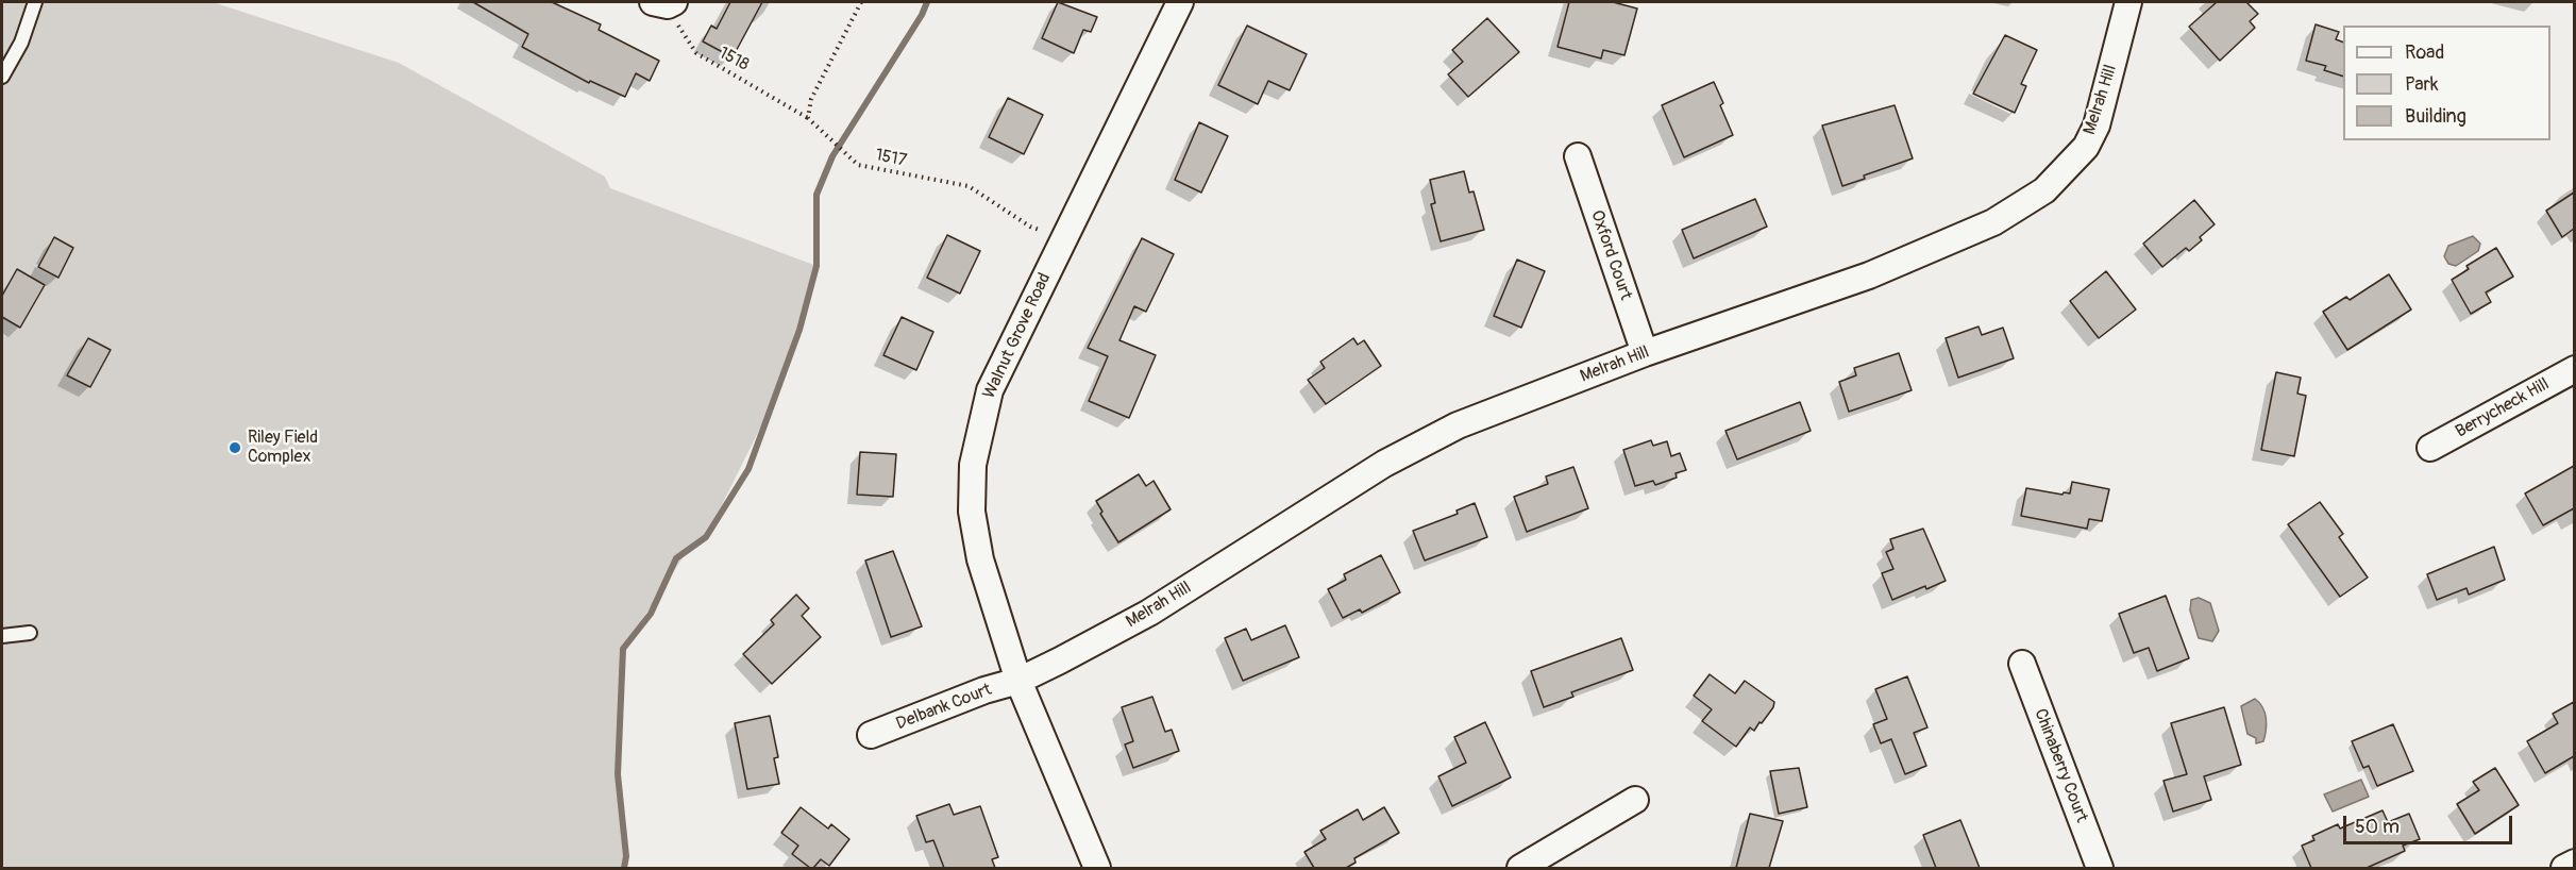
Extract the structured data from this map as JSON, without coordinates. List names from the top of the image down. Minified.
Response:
{"streets":{"street":["Melrah Hill","Oxford Court","Walnut Grove Road","Berrycheck Hill","Delbank Court","Chinaberry Court"],"path":["1518","1517"]},"crossings":[["1518","1517"],["Melrah Hill","Oxford Court"],["Melrah Hill","Walnut Grove Road"],["Melrah Hill","Delbank Court"],["1517","Walnut Grove Road"],["Walnut Grove Road","Delbank Court"]],"places":["Riley Field Complex"],"legend":["Road","Park","Building"],"scale_bar":"50 m"}
